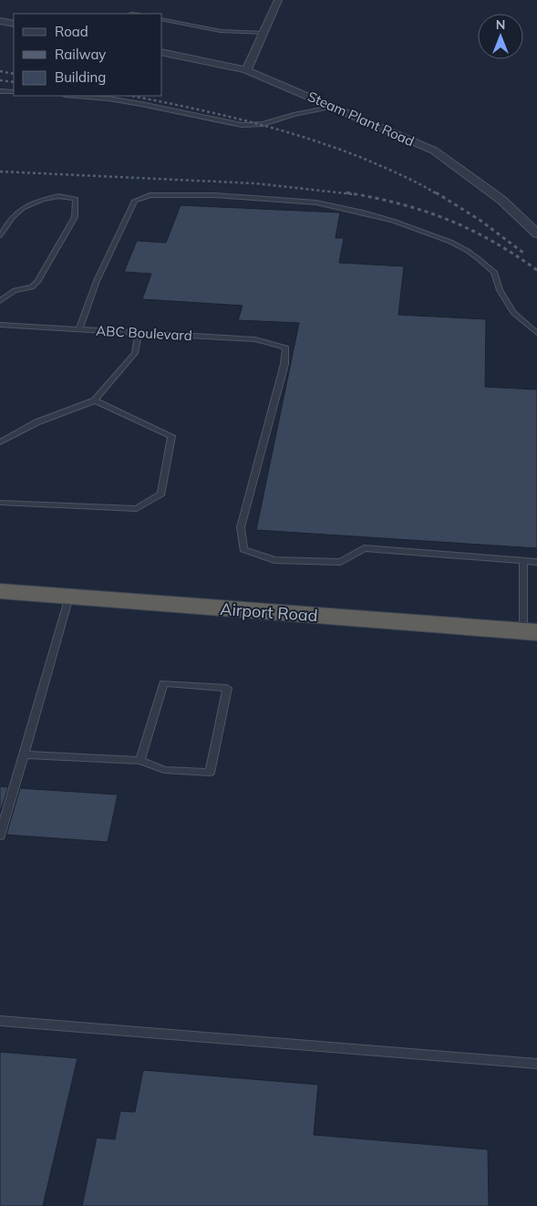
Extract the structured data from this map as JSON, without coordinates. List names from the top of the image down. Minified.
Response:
{"streets":{"highway":["Airport Road"],"street":["Steam Plant Road"],"lane":["ABC Boulevard"]},"legend":["Road","Railway","Building"],"north":"top"}
